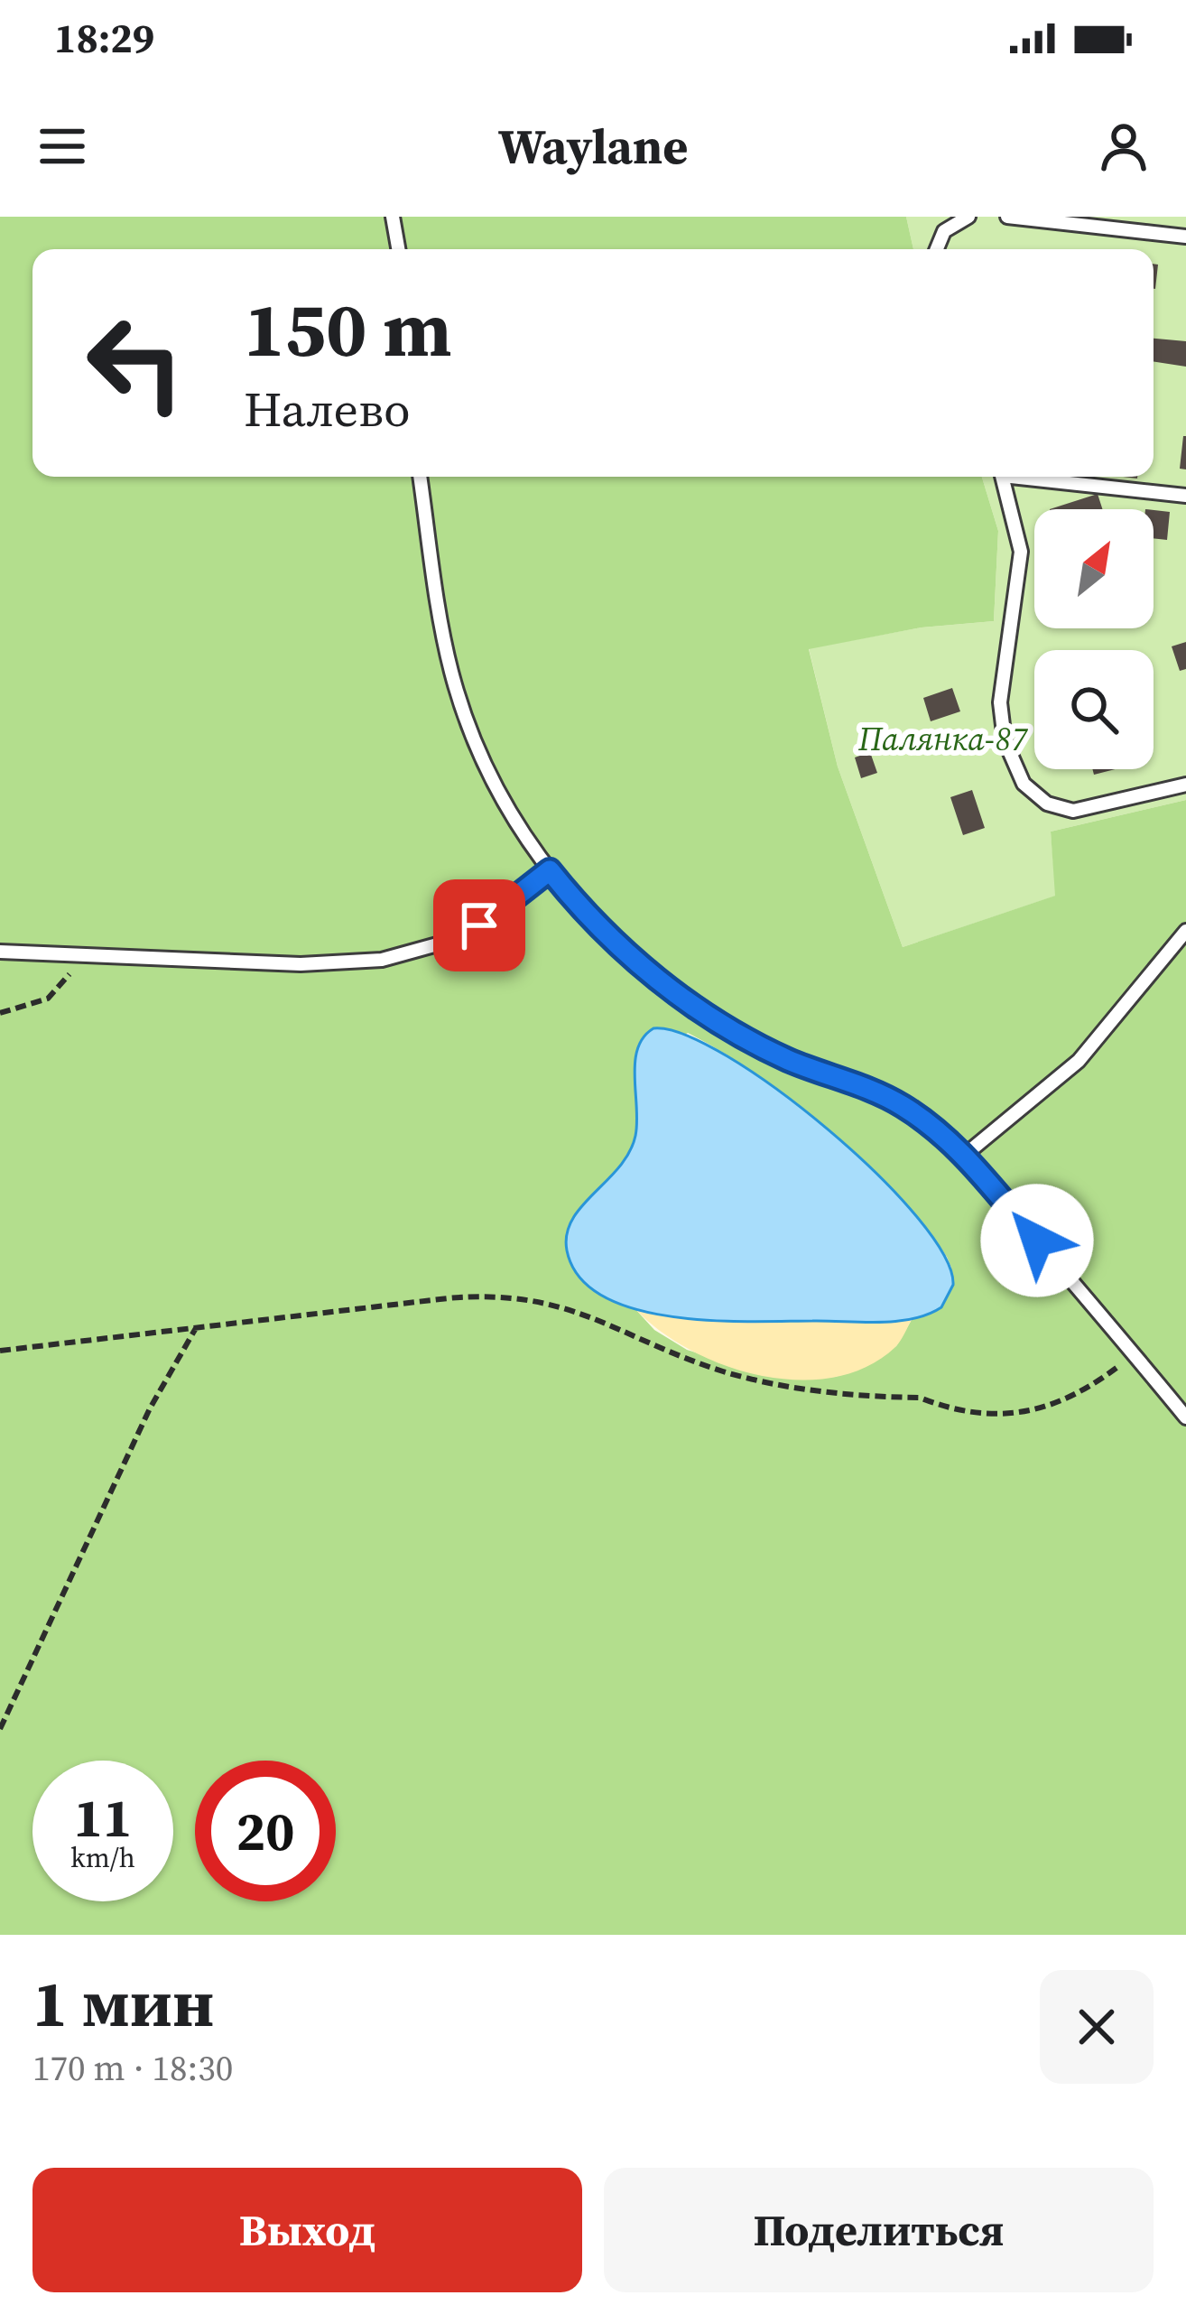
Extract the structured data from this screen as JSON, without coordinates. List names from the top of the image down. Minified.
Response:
{"parks":["Палянка-87"],"north":"top right","page":{"status":"18:29","header":"Waylane","turn":["150 m","Налево"],"speed":"11 km/h","limit":"20","heading":["1 мин","170 m · 18:30"],"buttons":["Выход","Поделиться"]}}
